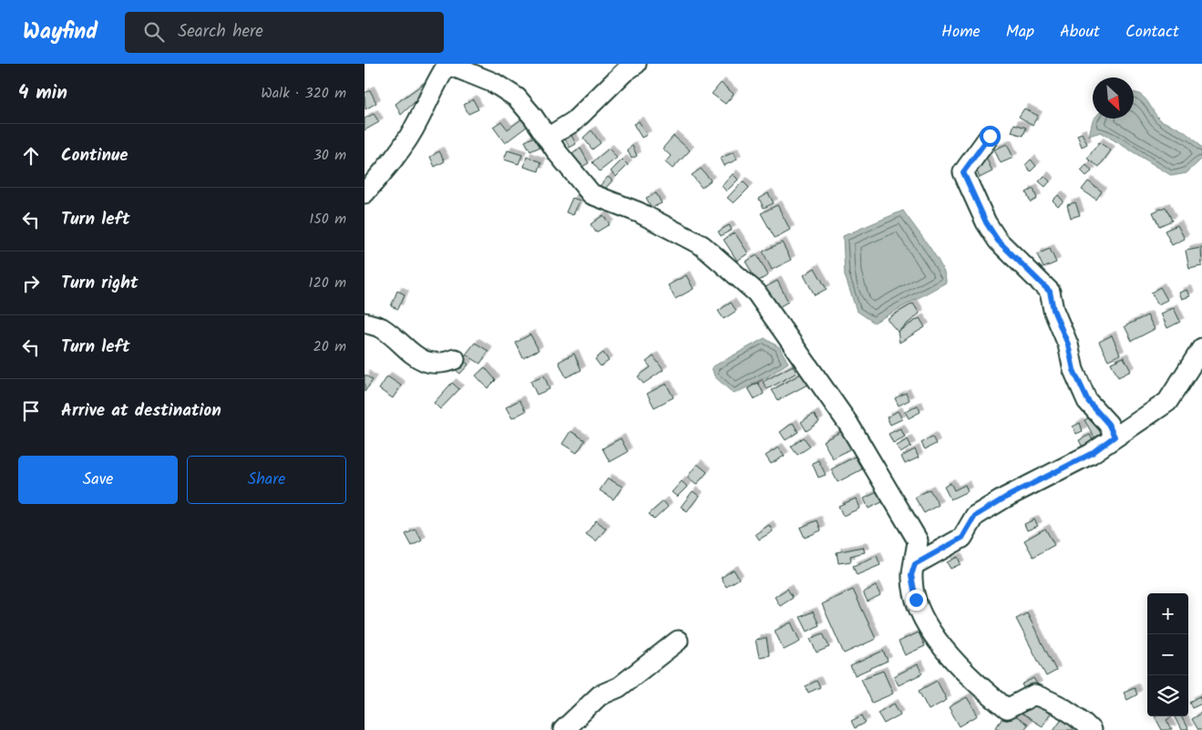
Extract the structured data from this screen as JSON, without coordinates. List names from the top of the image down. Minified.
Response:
{"north":"bottom right","page":{"header":"Wayfind","search":"Search here","nav":["Home","Map","About","Contact"],"heading":["4 min","Walk · 320 m"],"list":[["Continue","30 m"],["Turn left","150 m"],["Turn right","120 m"],["Turn left","20 m"],"Arrive at destination"],"buttons":["Save","Share"],"map_buttons":["+","−"]}}
